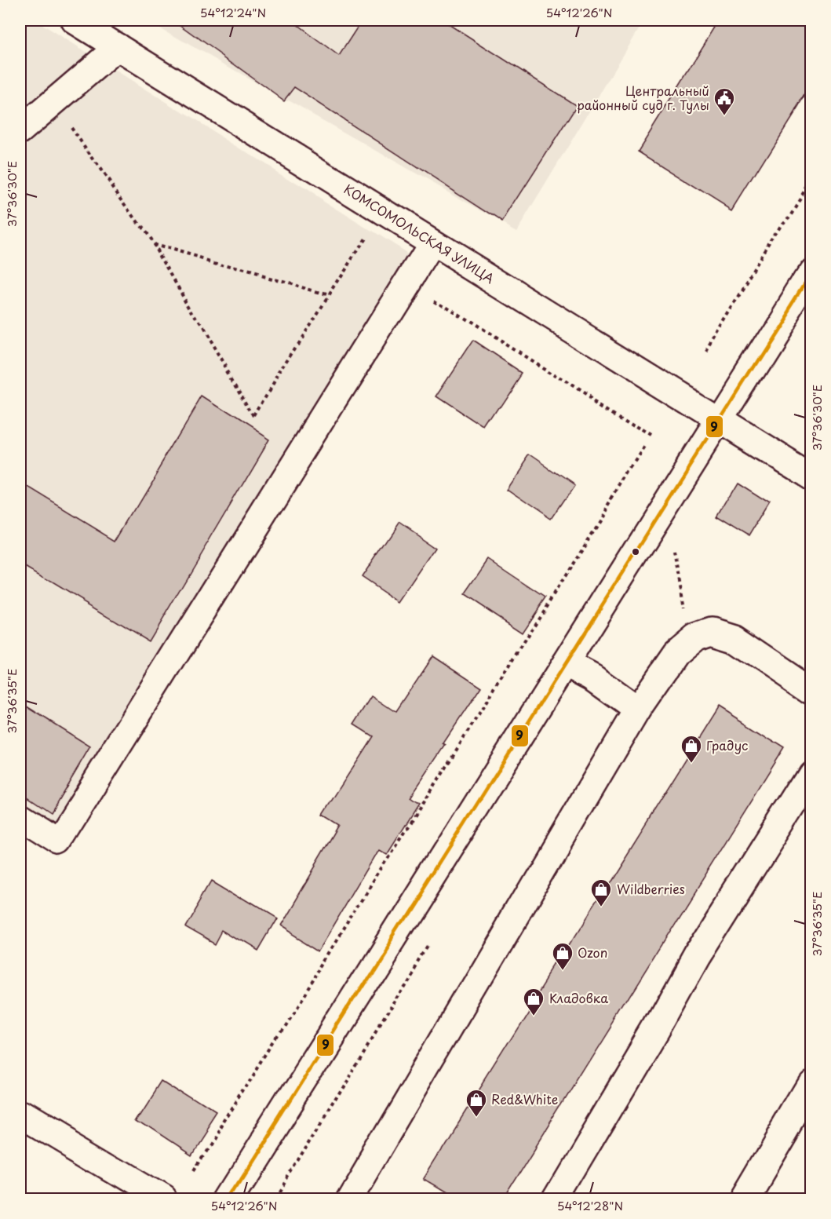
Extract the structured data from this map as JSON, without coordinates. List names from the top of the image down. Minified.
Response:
{"streets":{"main road":["КОМСОМОЛЬСКАЯ УЛИЦА"]},"places":{"public building":["Центральный районный суд г. Тулы"],"shop":["Градус","Wildberries","Ozon","Кладовка","Red&White"]},"lines":["transit line 9"],"coordinates":["54°12'24\"N","54°12'26\"N","37°36'30\"E","37°36'35\"E","54°12'28\"N"]}
